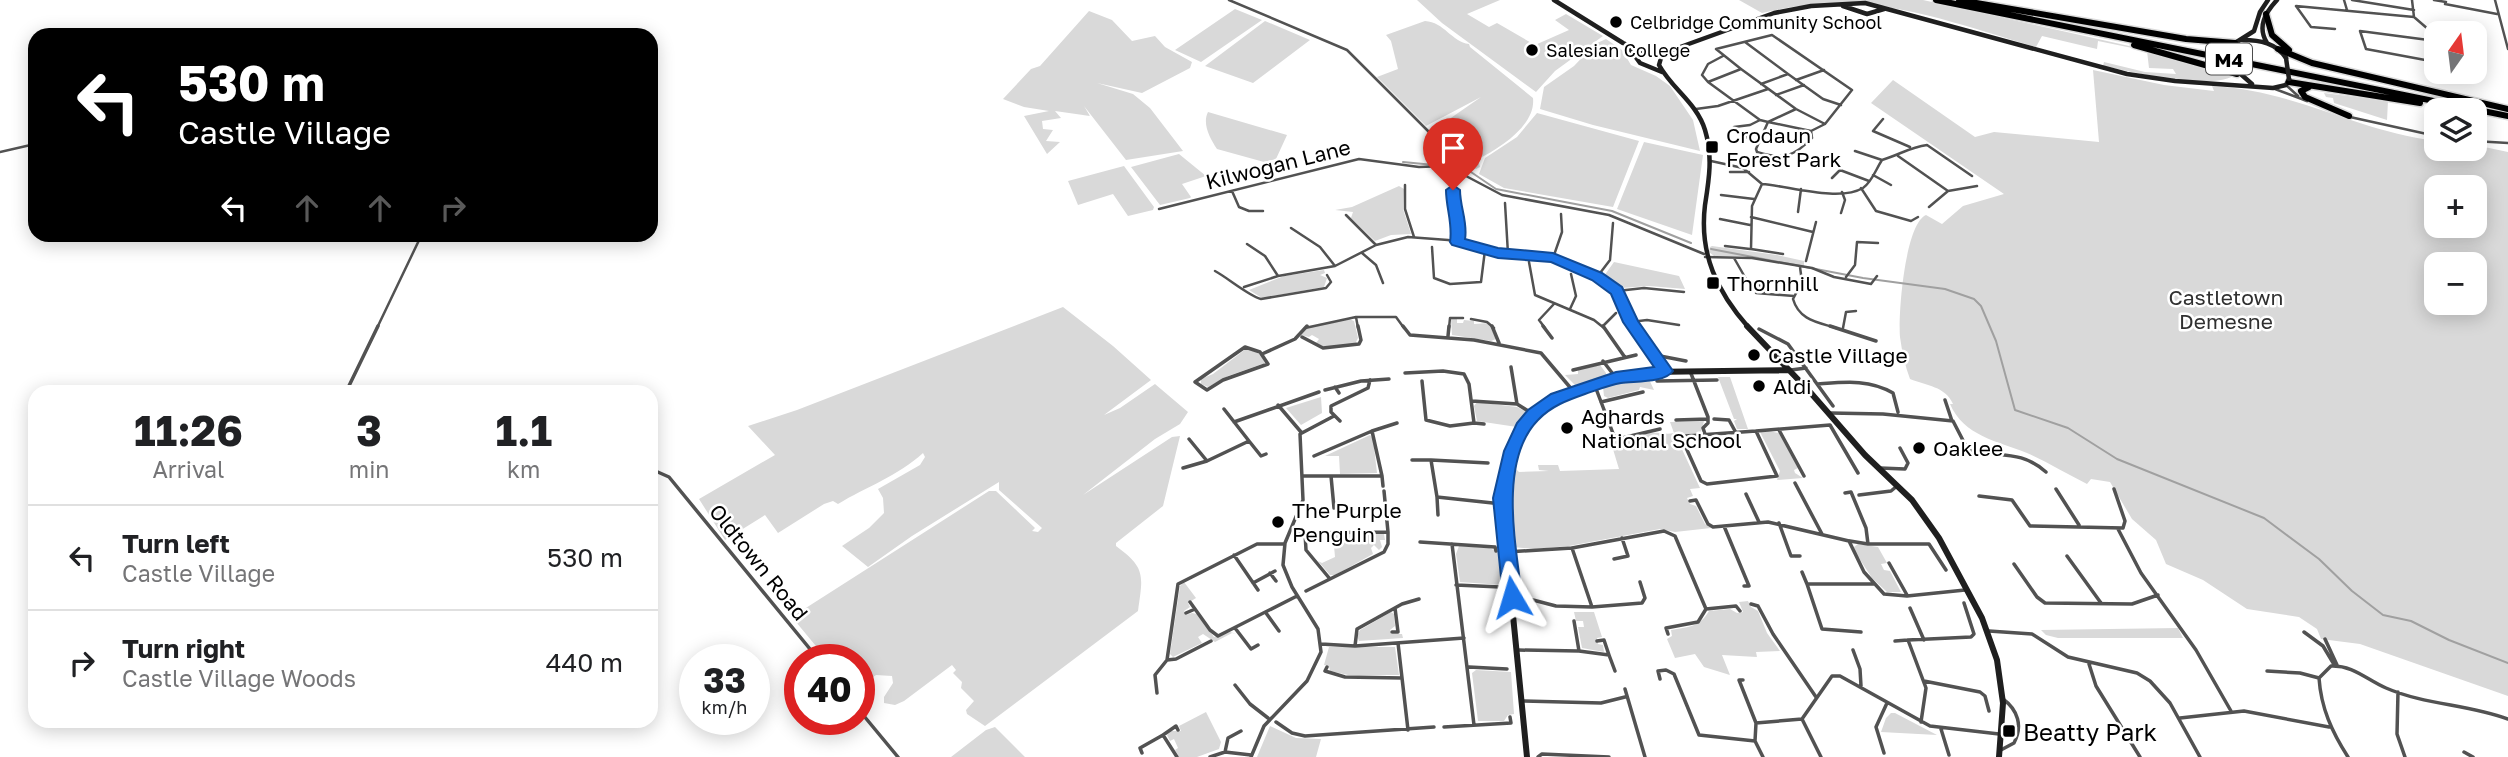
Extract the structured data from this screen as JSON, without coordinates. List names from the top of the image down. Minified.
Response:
{"streets":{"highway":["M4"],"street":["Kilwogan Lane","Oldtown Road"]},"parks":["Castletown Demesne"],"places":{"other":["Celbridge Community School","Salesian College","Castle Village","Aldi","Aghards National School","Oaklee","The Purple Penguin"],"transit":["Crodaun Forest Park","Thornhill","Beatty Park"]},"north":"top","page":{"map_buttons":["+","−"],"turn":["530 m","Castle Village"],"eta":["11:26","Arrival","3","min","1.1","km"],"list":[{"name":"Turn left","note":"Castle Village","value":"530 m"},{"name":"Turn right","note":"Castle Village Woods","value":"440 m"}],"speed":"33 km/h","limit":"40"}}
